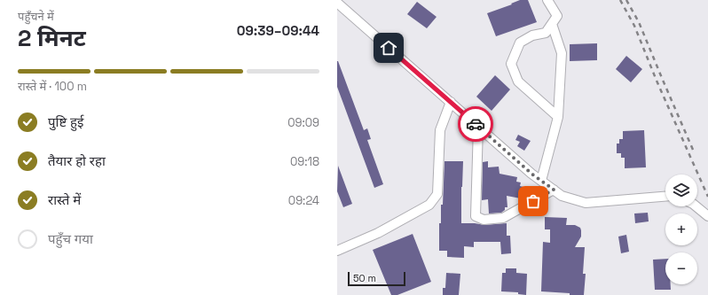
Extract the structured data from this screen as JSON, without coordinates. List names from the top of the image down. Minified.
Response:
{"scale_bar":"50 m","page":{"heading":["2 मिनट","पहुँचने में","09:39–09:44"],"bar":"रास्ते में · 100 m","list":[["पुष्टि हुई","09:09"],["तैयार हो रहा","09:18"],["रास्ते में","09:24"],"पहुँच गया"],"map_buttons":["+","−"],"scale":"50 m"}}
